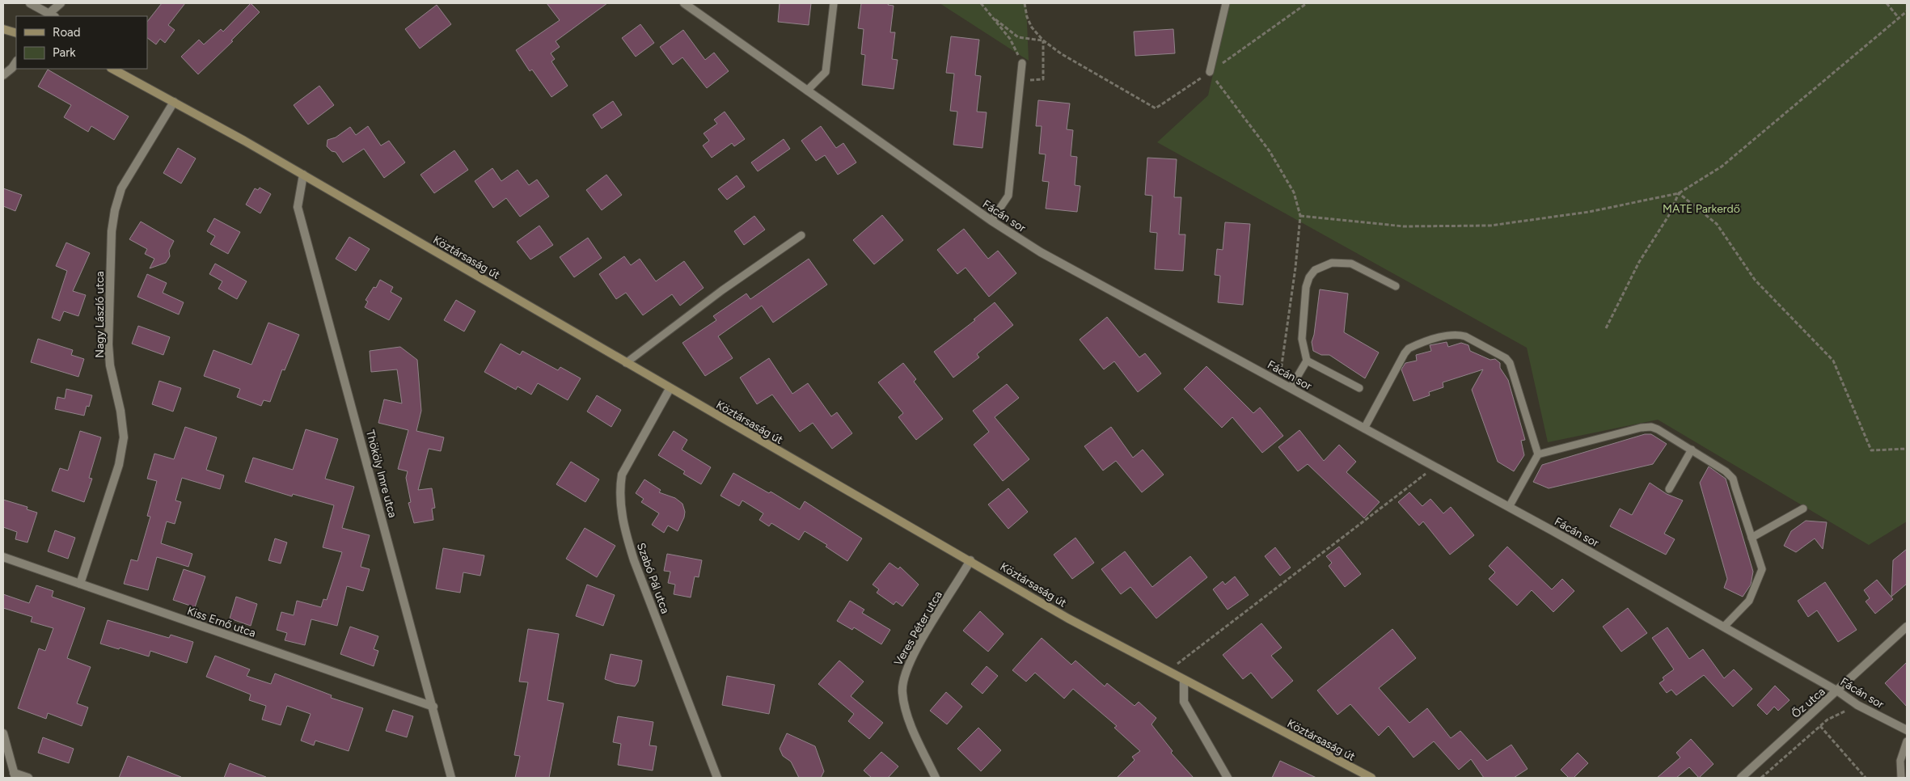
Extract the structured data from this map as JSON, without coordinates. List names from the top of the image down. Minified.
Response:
{"streets":{"main road":["Köztársaság út"],"street":["Fácán sor","Nagy László utca","Thököly Imre utca","Szabó Pál utca","Kiss Ernő utca","Veres Péter utca","Őz utca"]},"crossings":[["Fácán sor","Őz utca"],["Köztársaság út","Nagy László utca"],["Köztársaság út","Thököly Imre utca"],["Köztársaság út","Szabó Pál utca"],["Köztársaság út","Veres Péter utca"],["Nagy László utca","Kiss Ernő utca"],["Thököly Imre utca","Kiss Ernő utca"]],"parks":["MATE Parkerdő"],"legend":["Road","Park"]}
